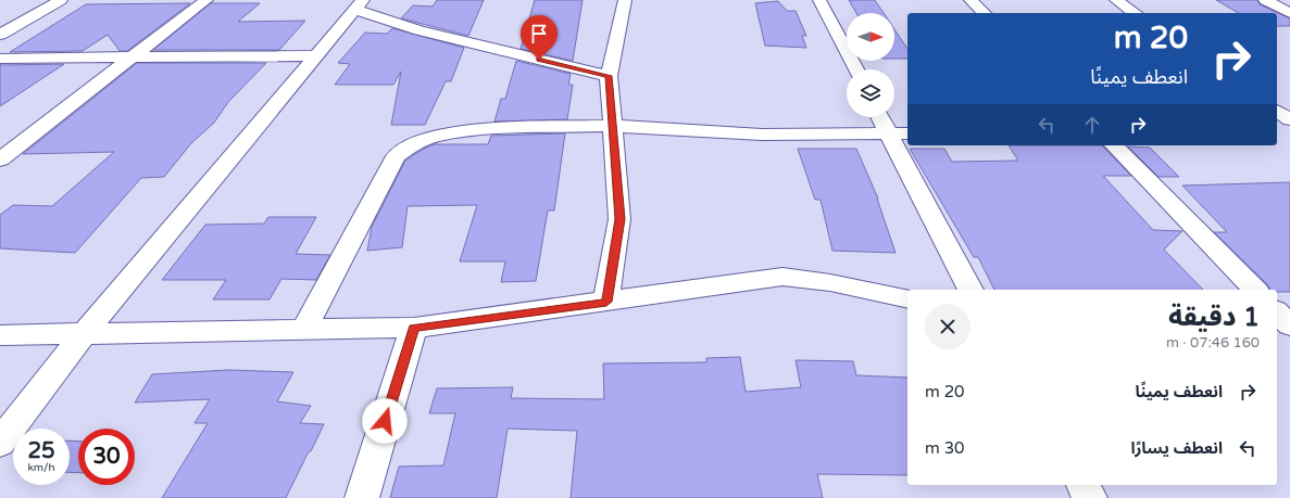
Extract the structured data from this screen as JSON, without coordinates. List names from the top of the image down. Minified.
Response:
{"north":"right","page":{"turn":["20 m","انعطف يمينًا"],"heading":["1 دقيقة","160 m · 07:46"],"list":[{"name":"انعطف يمينًا","value":"20 m"},{"name":"انعطف يسارًا","value":"30 m"}],"speed":"25 km/h","limit":"30"}}
